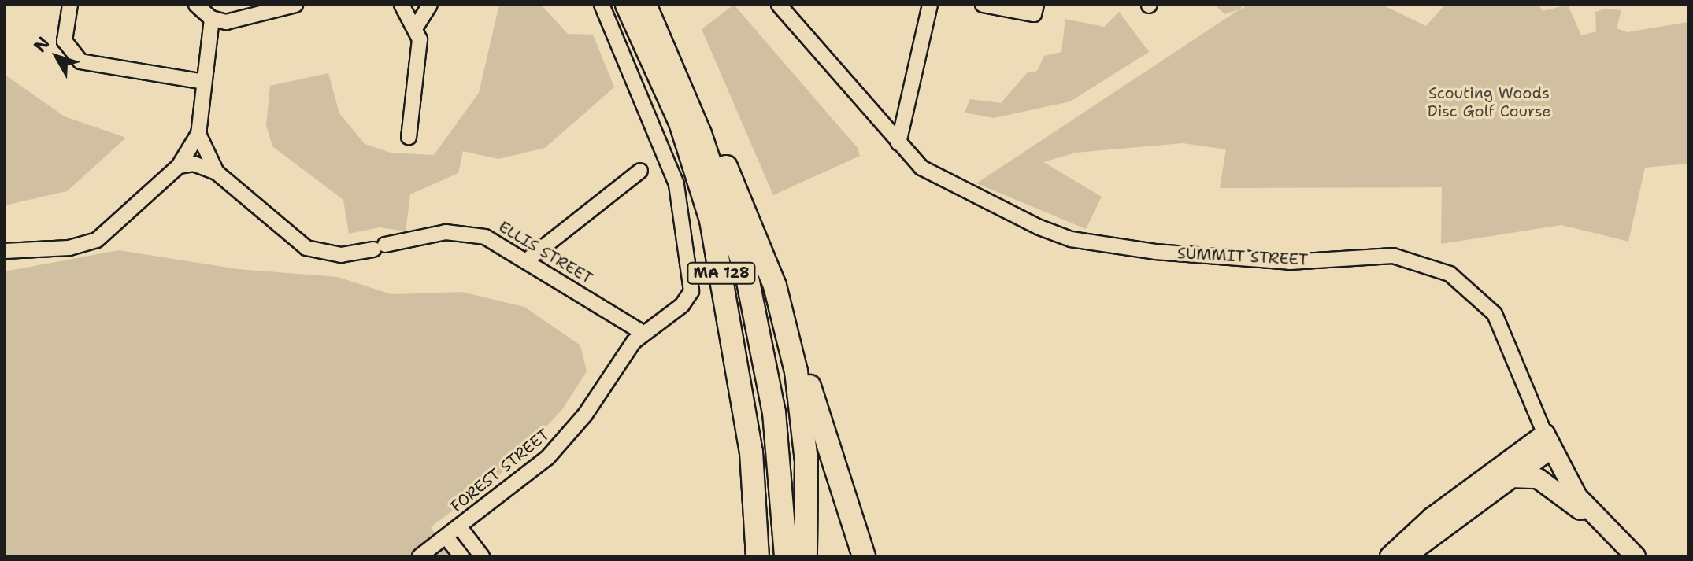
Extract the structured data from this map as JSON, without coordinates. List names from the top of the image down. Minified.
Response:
{"streets":{"highway":["MA 128"],"main road":["SUMMIT STREET"],"street":["ELLIS STREET","FOREST STREET"]},"crossings":[["ELLIS STREET","FOREST STREET"]],"parks":["Scouting Woods Disc Golf Course"],"north":"top left"}
